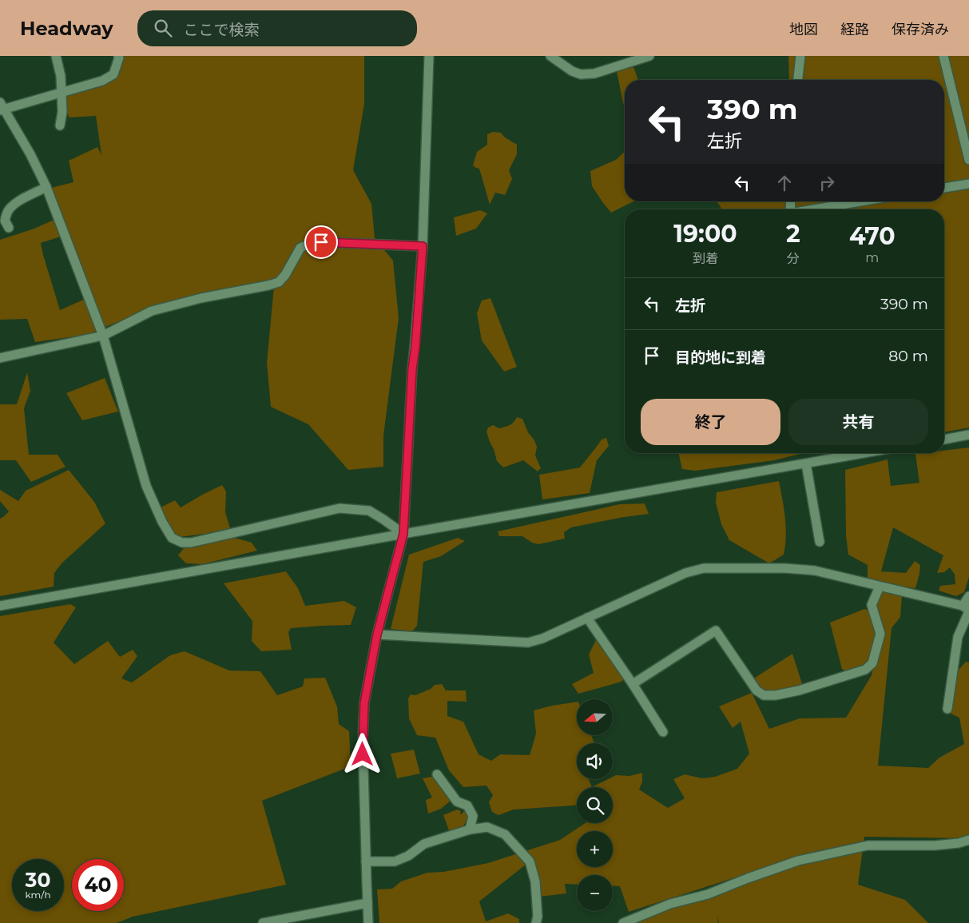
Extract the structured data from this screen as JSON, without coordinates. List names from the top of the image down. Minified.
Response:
{"north":"left","page":{"header":"Headway","search":"ここで検索","nav":["地図","経路","保存済み"],"turn":["390 m","左折"],"eta":["19:00","到着","2","分","470","m"],"list":[{"name":"左折","value":"390 m"},{"name":"目的地に到着","value":"80 m"}],"buttons":["終了","共有"],"map_buttons":["+","−"],"speed":"30 km/h","limit":"40"}}
